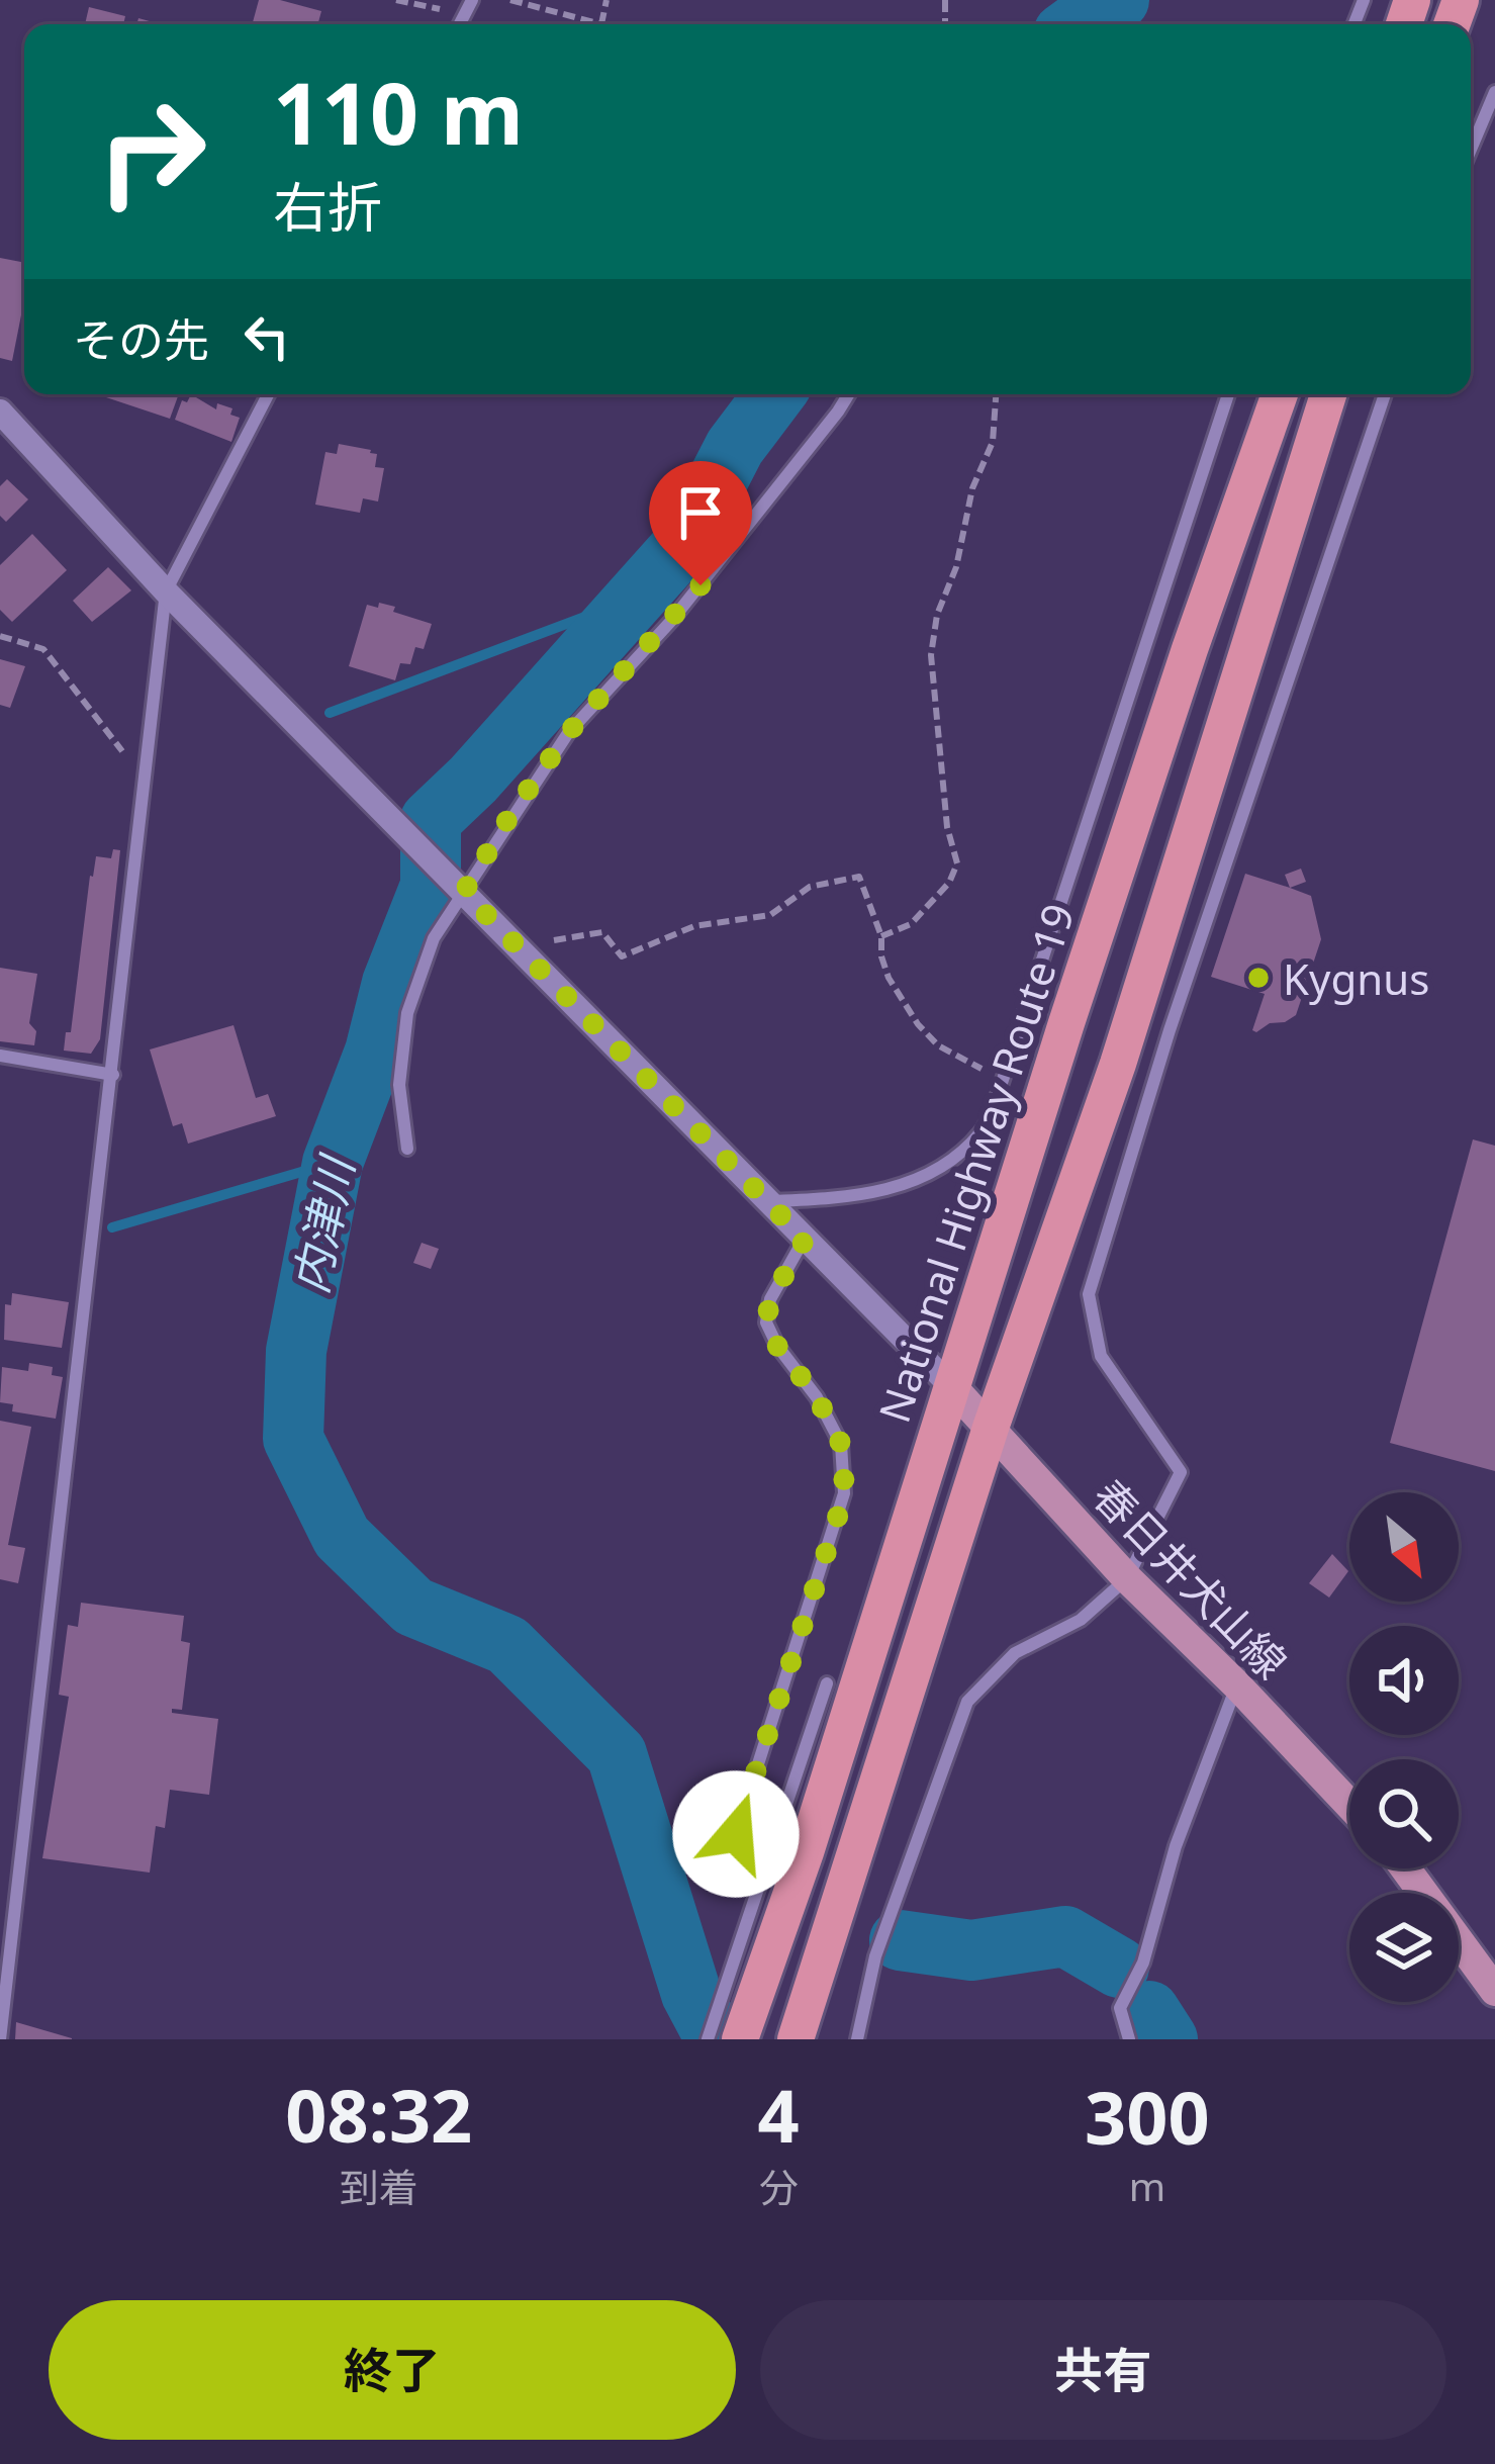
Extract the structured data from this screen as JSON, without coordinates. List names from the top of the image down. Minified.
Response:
{"streets":{"highway":["National Highway Route 19"],"main road":["春日井犬山線"]},"crossings":[["National Highway Route 19","春日井犬山線"]],"water":["内津川"],"places":["Kygnus"],"north":"bottom right","page":{"turn":["110 m","右折"],"then":"その先","eta":["08:32","到着","4","分","300","m"],"buttons":["終了","共有"]}}
